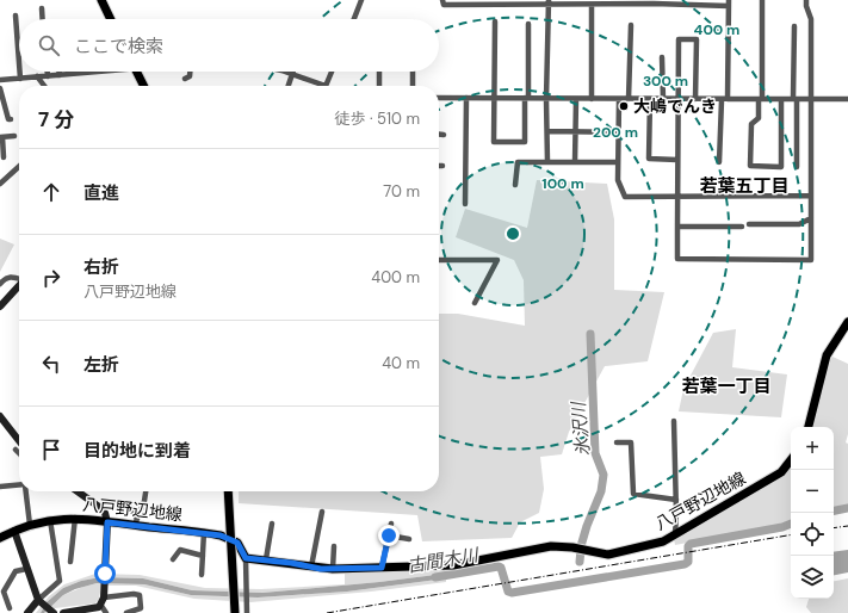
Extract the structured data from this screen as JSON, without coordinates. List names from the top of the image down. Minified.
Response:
{"streets":{"main road":["八戸野辺地線"]},"districts":["若葉五丁目","若葉一丁目"],"water":["氷沢川","古間木川"],"places":["大嶋でんき"],"page":{"search":"ここで検索","heading":["7 分","徒歩 · 510 m"],"list":[["直進","70 m"],["右折","八戸野辺地線","400 m"],["左折","40 m"],"目的地に到着"],"map_buttons":["+","−"]},"rings":["400 m","300 m","200 m","100 m"]}
